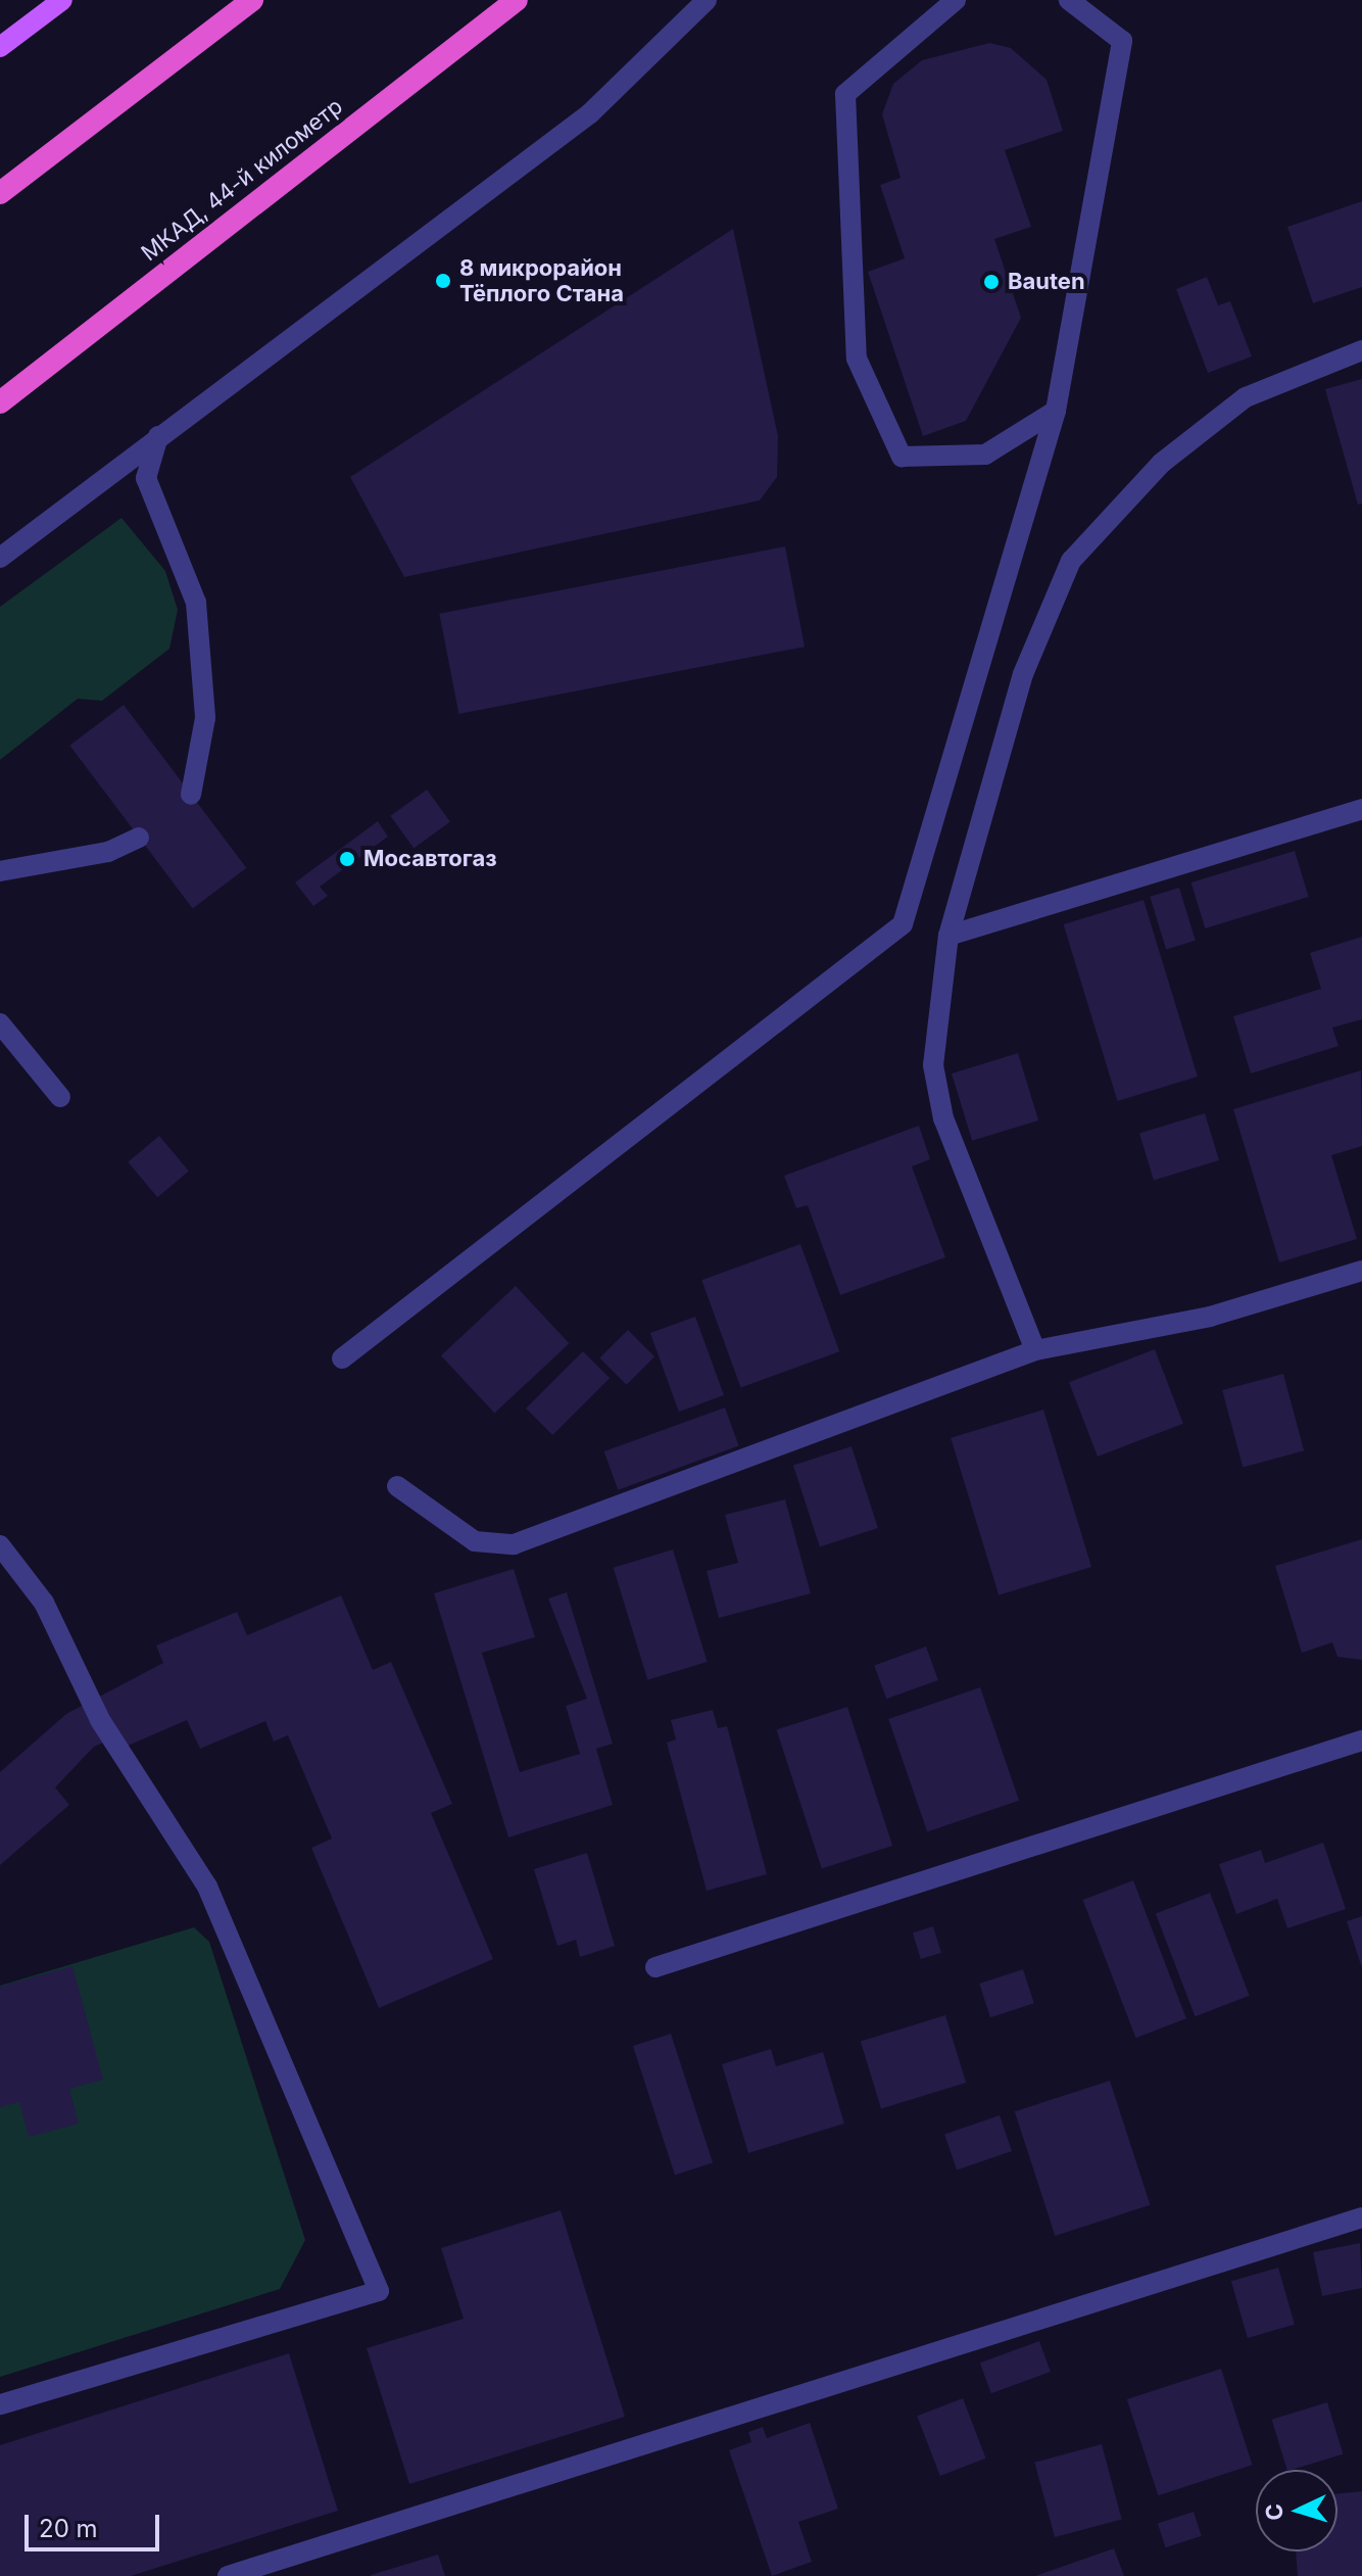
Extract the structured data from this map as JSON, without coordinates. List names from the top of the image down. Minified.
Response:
{"streets":{"highway":["МКАД, 44-й километр"]},"places":["8 микрорайон Тёплого Стана","Bauten","Мосавтогаз"],"scale_bar":"20 m","north":"left"}
